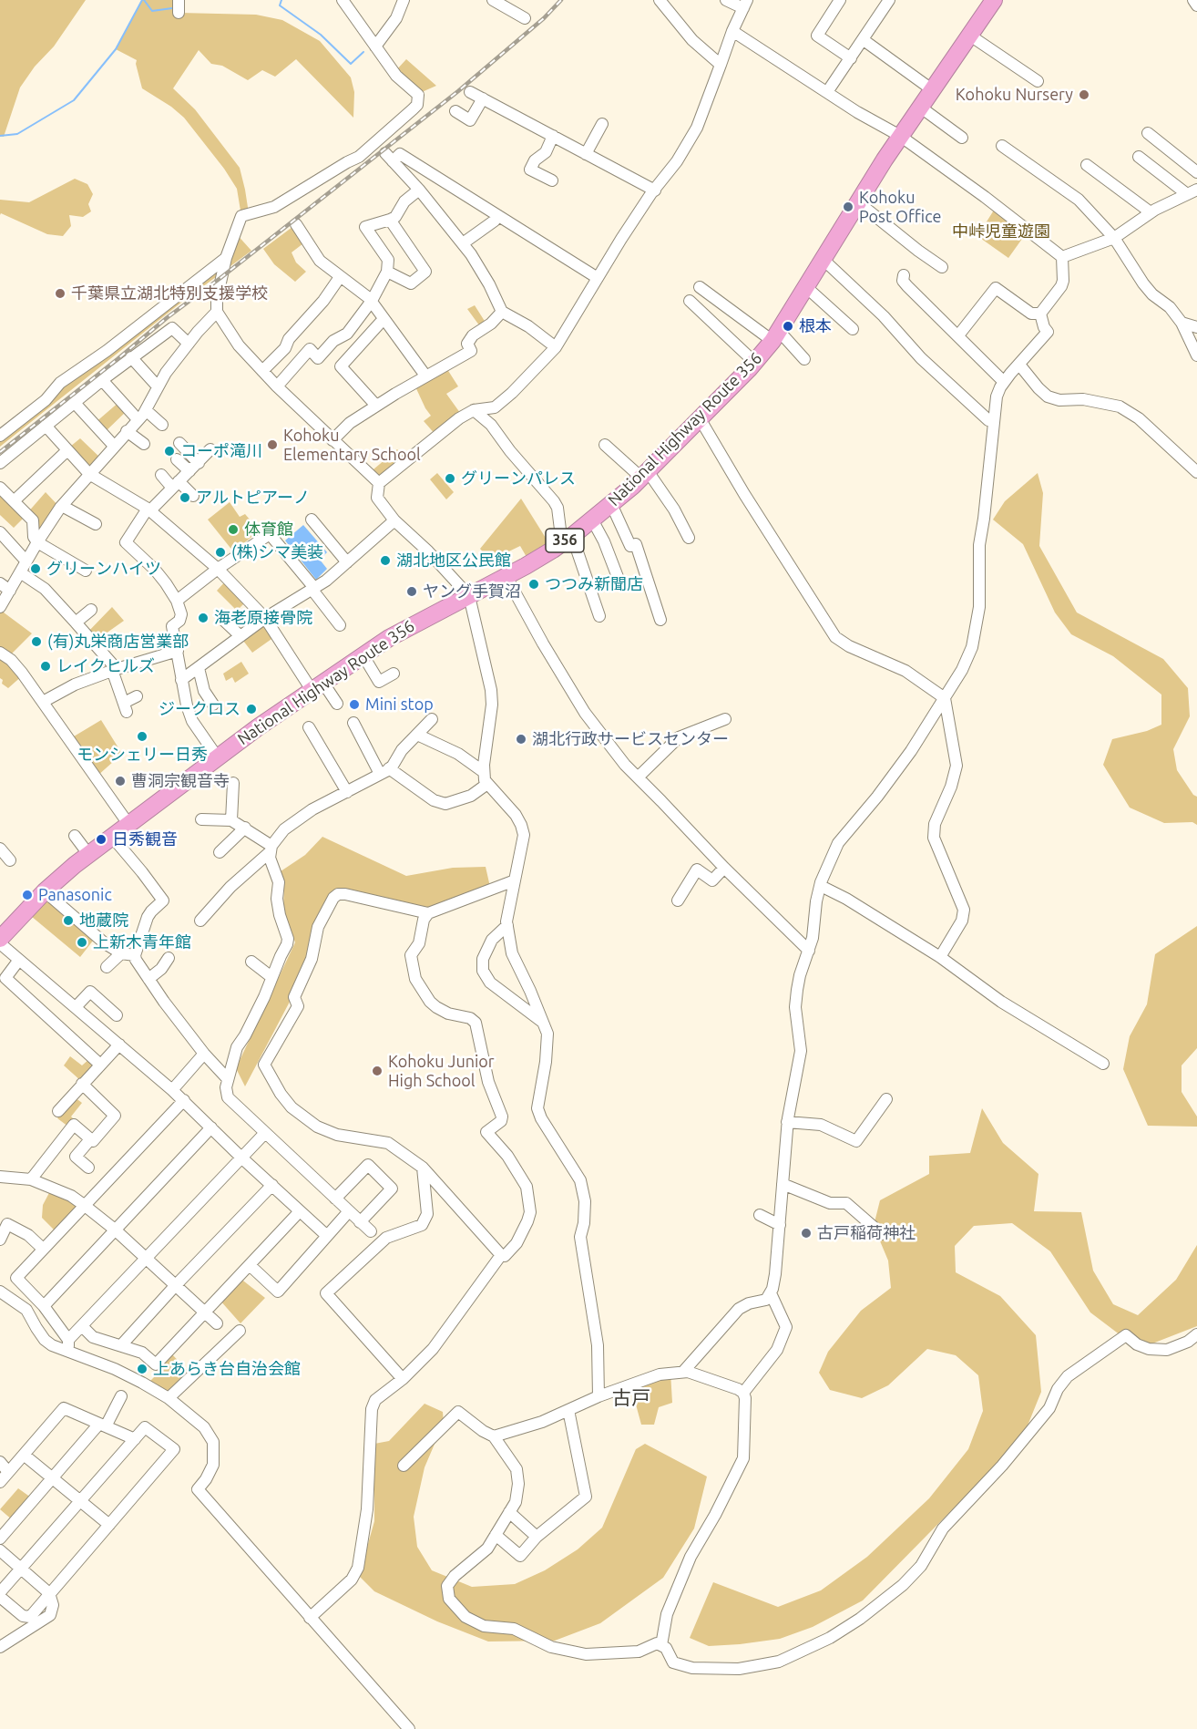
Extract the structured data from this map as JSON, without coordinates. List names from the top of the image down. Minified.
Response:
{"streets":{"highway":["National Highway Route 356","356"]},"districts":["古戸"],"parks":["中峠児童遊園"],"places":["Kohoku Nursery","Kohoku Post Office","千葉県立湖北特別支援学校","根本","Kohoku Elementary School","コーポ滝川","グリーンパレス","アルトピアーノ","体育館","(株)シマ美装","湖北地区公民館","グリーンハイツ","つつみ新聞店","ヤング手賀沼","海老原接骨院","(有)丸栄商店営業部","レイクヒルズ","Mini stop","ジークロス","モンシェリー日秀","湖北行政サービスセンター","曹洞宗観音寺","日秀観音","Panasonic","地蔵院","上新木青年館","Kohoku Junior High School","古戸稲荷神社","上あらき台自治会館"]}
